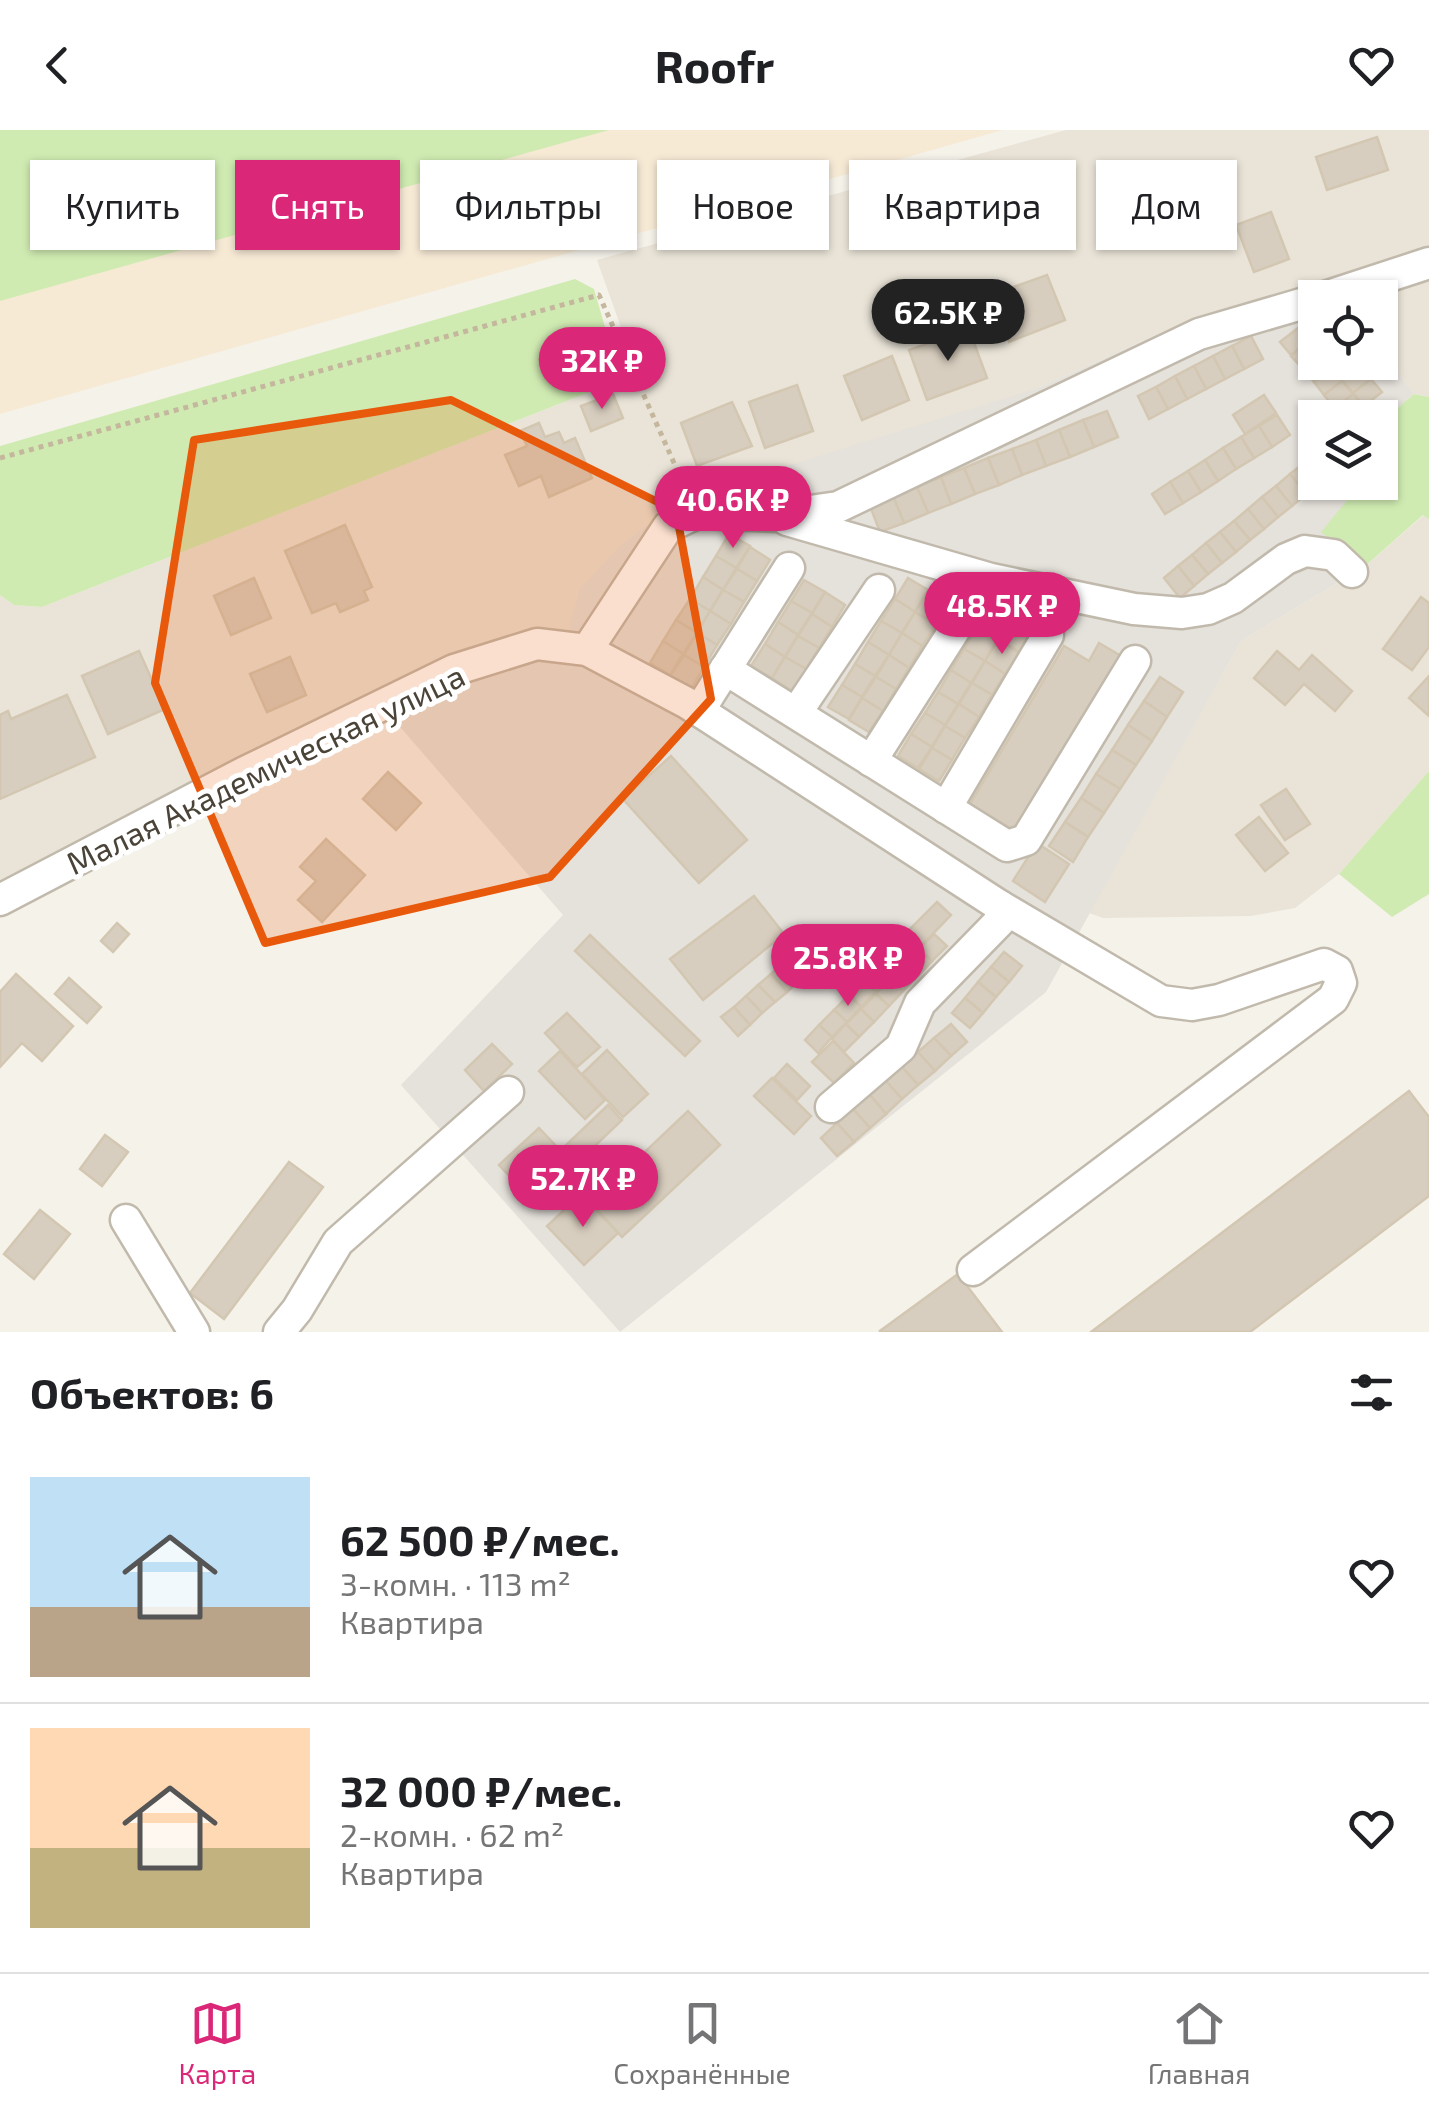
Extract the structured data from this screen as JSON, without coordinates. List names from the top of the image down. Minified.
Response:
{"streets":{"street":["Малая Академическая улица"]},"page":{"header":"Roofr","chip":["Купить","Снять","Фильтры","Новое","Квартира","Дом"],"price":["62.5K ₽","32K ₽","40.6K ₽","48.5K ₽","25.8K ₽","52.7K ₽"],"heading":"Объектов: 6","list":[{"name":"62 500 ₽/мес.","note":"3-комн. · 113 m² · Квартира"},{"name":"32 000 ₽/мес.","note":"2-комн. · 62 m² · Квартира"}],"tabs":["Карта","Сохранённые","Главная"]}}
